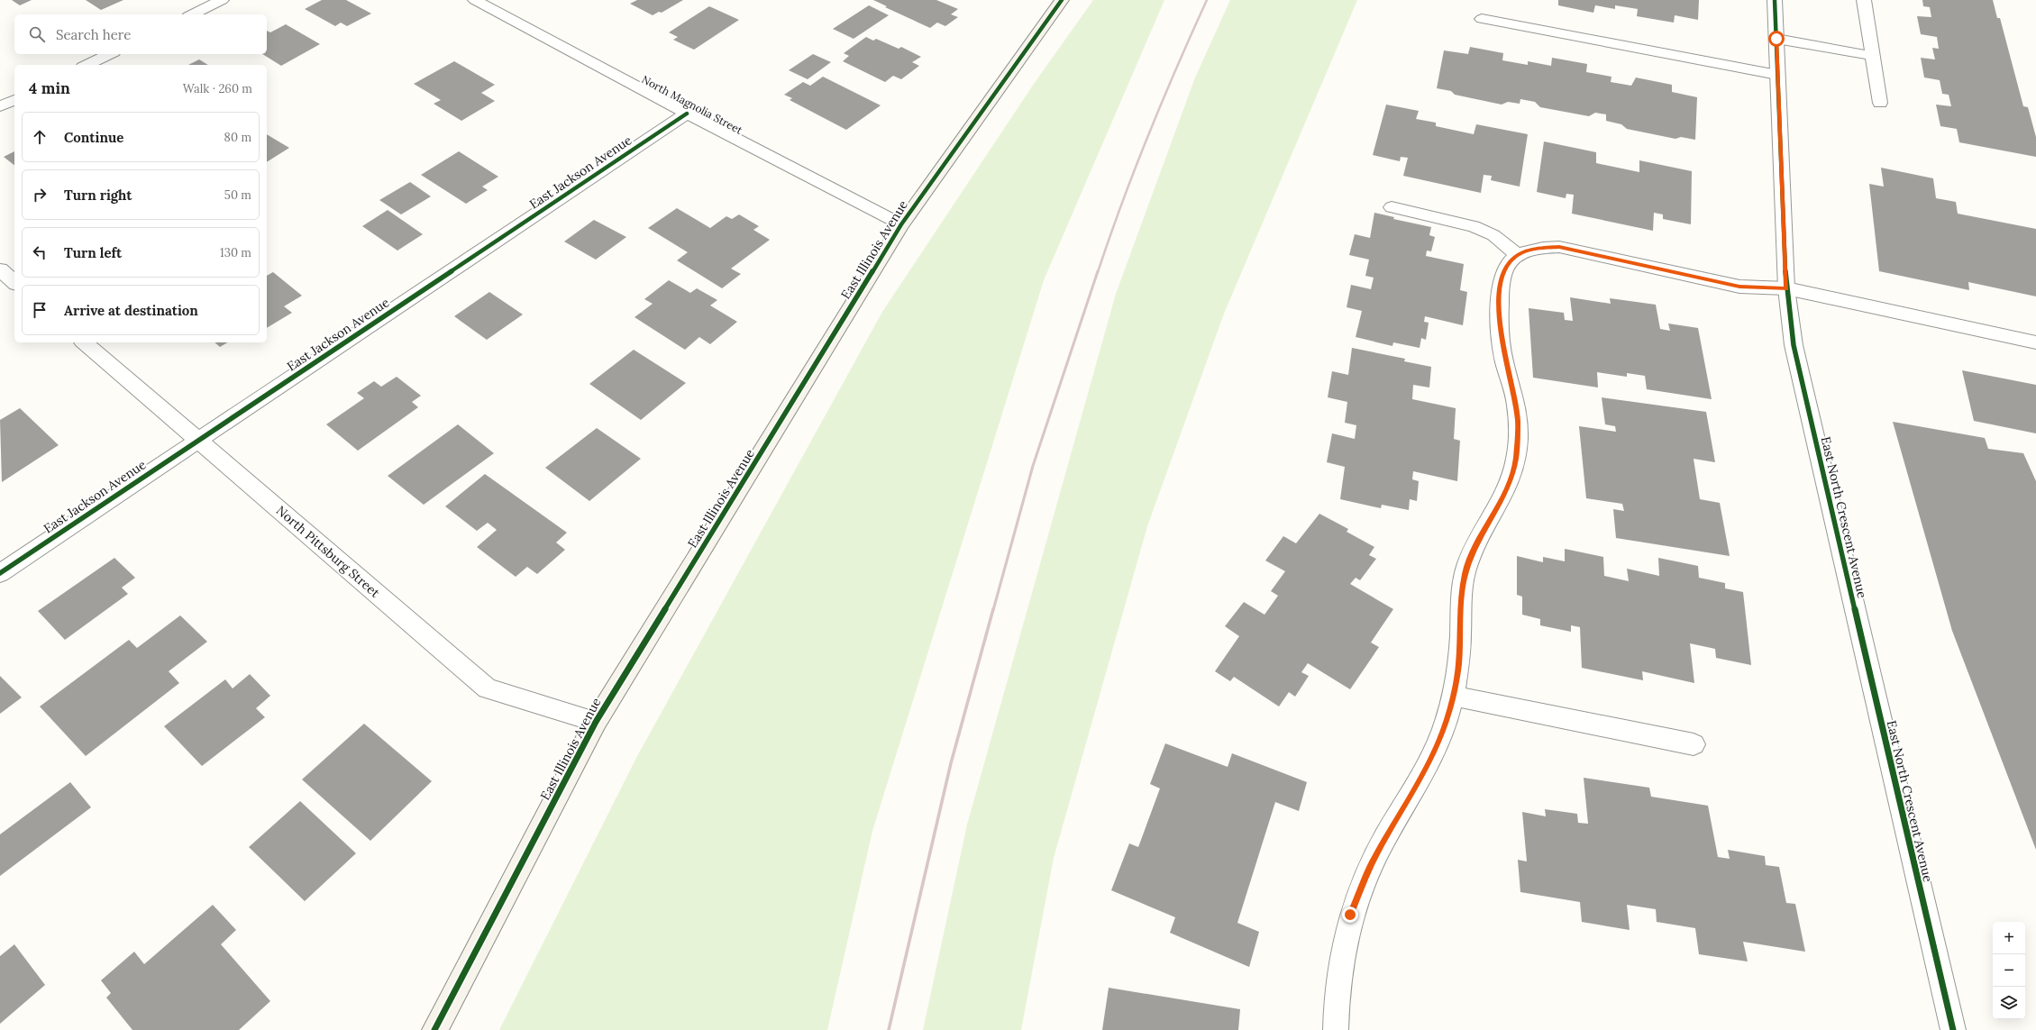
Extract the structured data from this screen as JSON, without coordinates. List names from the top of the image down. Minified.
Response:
{"streets":{"main road":["East Illinois Avenue"],"street":["North Magnolia Street","East Jackson Avenue","East North Crescent Avenue","North Pittsburg Street"]},"crossings":[["North Magnolia Street","East Jackson Avenue"],["North Magnolia Street","East Illinois Avenue"],["East Jackson Avenue","North Pittsburg Street"],["East Illinois Avenue","North Pittsburg Street"]],"page":{"search":"Search here","heading":["4 min","Walk · 260 m"],"list":[["Continue","80 m"],["Turn right","50 m"],["Turn left","130 m"],"Arrive at destination"],"map_buttons":["+","−"]}}
